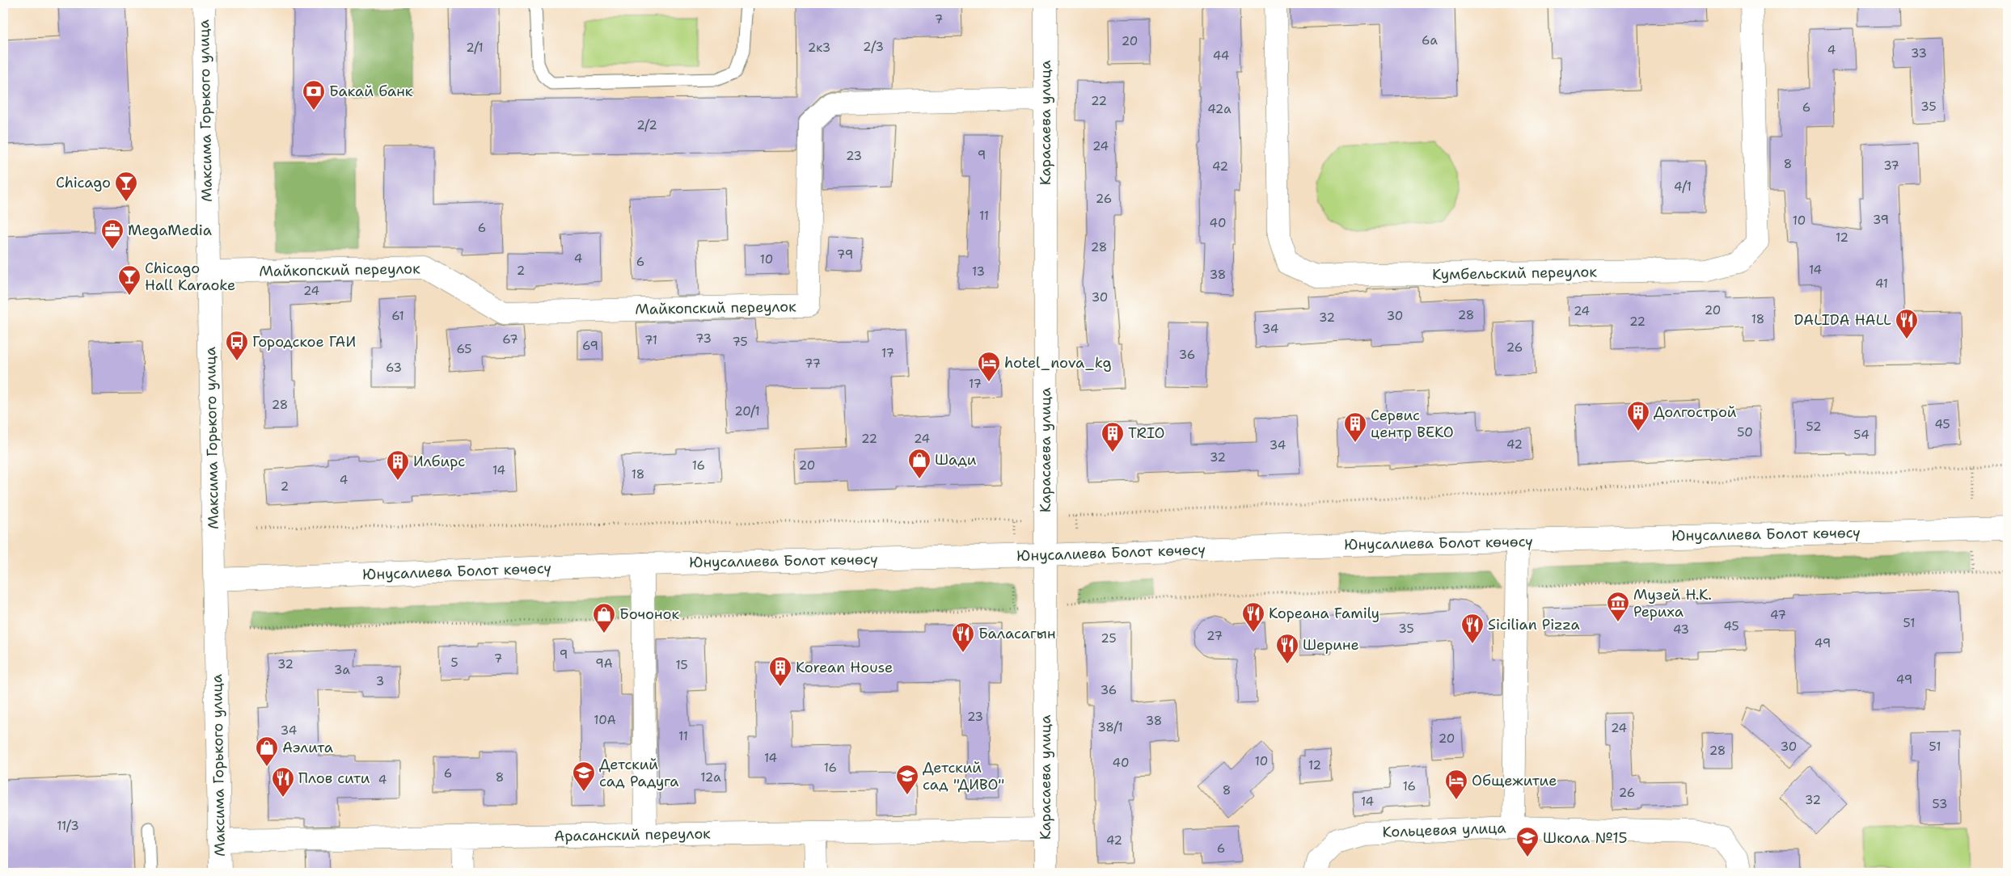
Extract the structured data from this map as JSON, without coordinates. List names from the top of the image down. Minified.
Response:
{"streets":{"street":["Максима Горького улица","Карасаева улица","Майкопский переулок","Кумбельский переулок","Юнусалиева Болот көчөсү","Кольцевая улица","Арасанский переулок"]},"crossings":[["Максима Горького улица","Майкопский переулок"],["Максима Горького улица","Юнусалиева Болот көчөсү"],["Максима Горького улица","Арасанский переулок"],["Карасаева улица","Майкопский переулок"],["Карасаева улица","Юнусалиева Болот көчөсү"],["Карасаева улица","Арасанский переулок"]],"places":{"bank":["Бакай банк"],"bar":["Chicago","Chicago Hall Karaoke"],"office":["MegaMedia"],"restaurant":["DALIDA HALL","Кореана Family","Sicilian Pizza","Баласагын","Шерине","Плов сити"],"bus stop":["Городское ГАИ"],"hotel":["hotel_nova_kg","Общежитие"],"building":["Долгострой","Сервис центр BEKO","TRIO","Илбирс","Korean House"],"shop":["Шади","Бочонок","Аэлита"],"museum":["Музей Н.К. Рериха"],"school or university":["Детский сад Радуга","Детский сад \"ДИВО\"","Школа №15"]},"house_numbers":["7","6а","20","2/3","2/1","2к3","4","33","44","22","35","6","42а","2/2","24","9","23","8","37","42","4/1","26","11","39","10","40","6","12","28","79","4","10","6","14","2","13","38","41","24","30","20","24","28","61","30","32","18","22","34","73","67","71","75","69","26","65","17","36","77","63","17","28","20/1","45","52","50","54","22","24","42","34","32","16","20","14","18","4","2","47","51","45","35","43","27","25","49","9","7","5","9А","32","15","3а","49","3","36","23","10А","38","38/1","24","34","11","20","30","51","28","14","10","40","12","16","6","8","12а","4","16","8","26","32","14","53","11/3","42","6"]}
